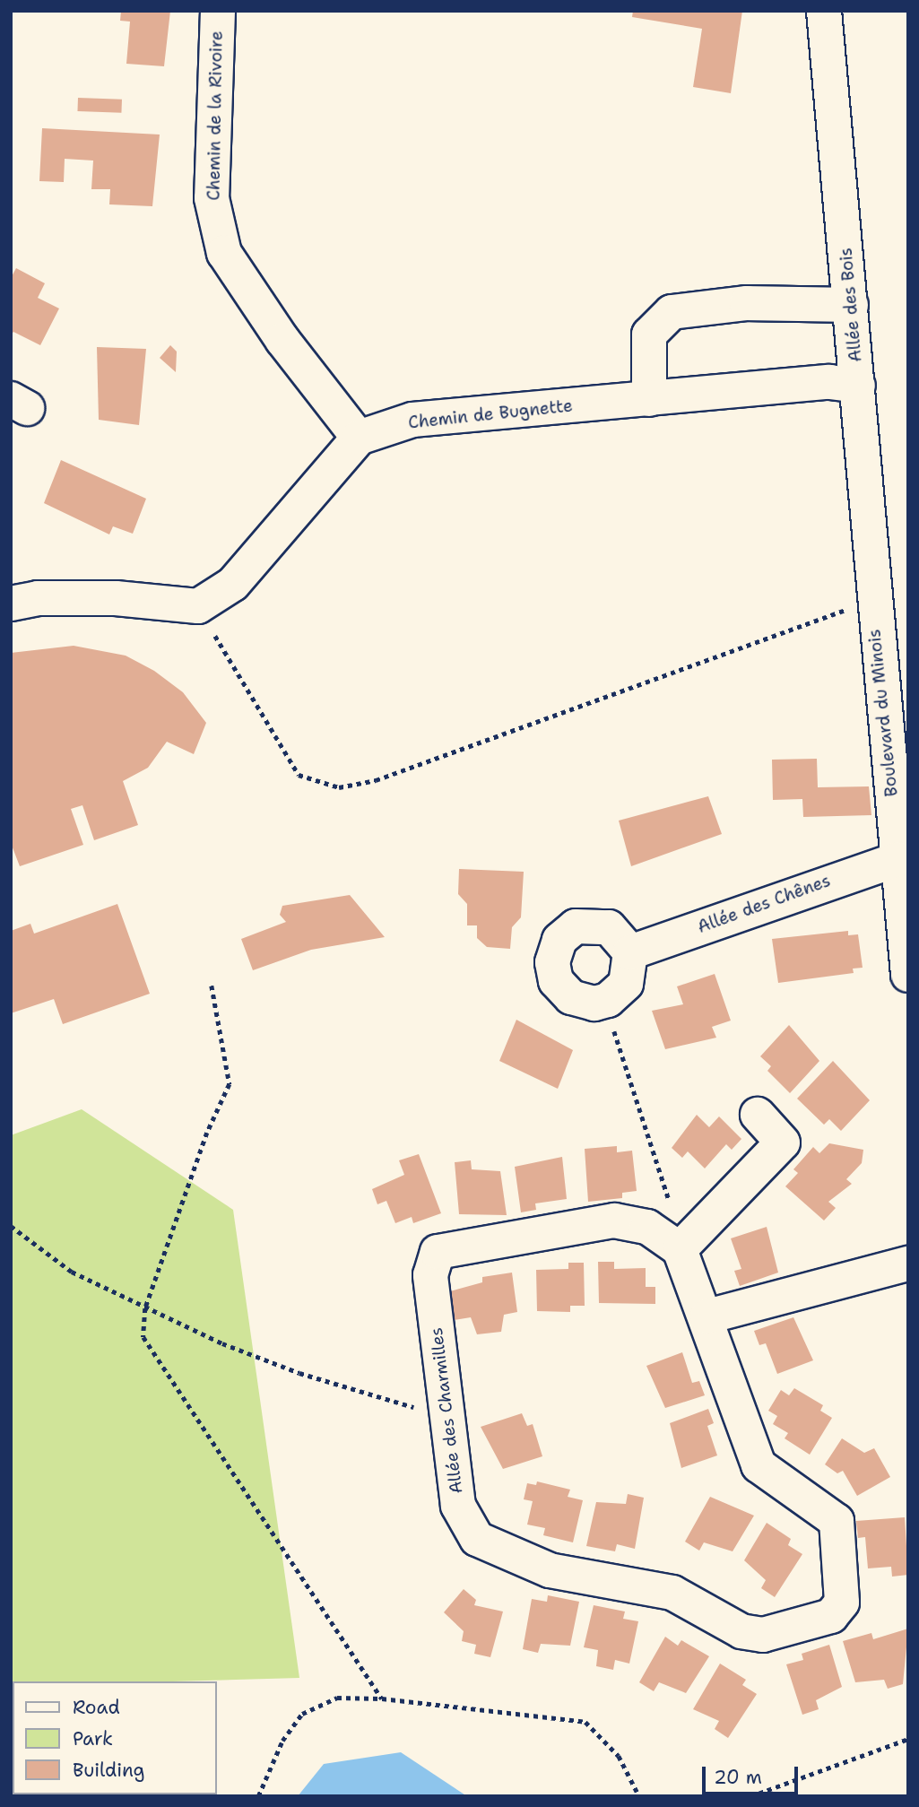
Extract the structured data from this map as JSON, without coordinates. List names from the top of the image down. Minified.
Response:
{"streets":{"street":["Chemin de la Rivoire","Allée des Bois","Chemin de Bugnette","Boulevard du Minois","Allée des Chênes","Allée des Charmilles"]},"crossings":[["Chemin de la Rivoire","Chemin de Bugnette"],["Allée des Bois","Chemin de Bugnette"],["Allée des Bois","Boulevard du Minois"],["Boulevard du Minois","Allée des Chênes"]],"legend":["Road","Park","Building"],"scale_bar":"20 m"}
